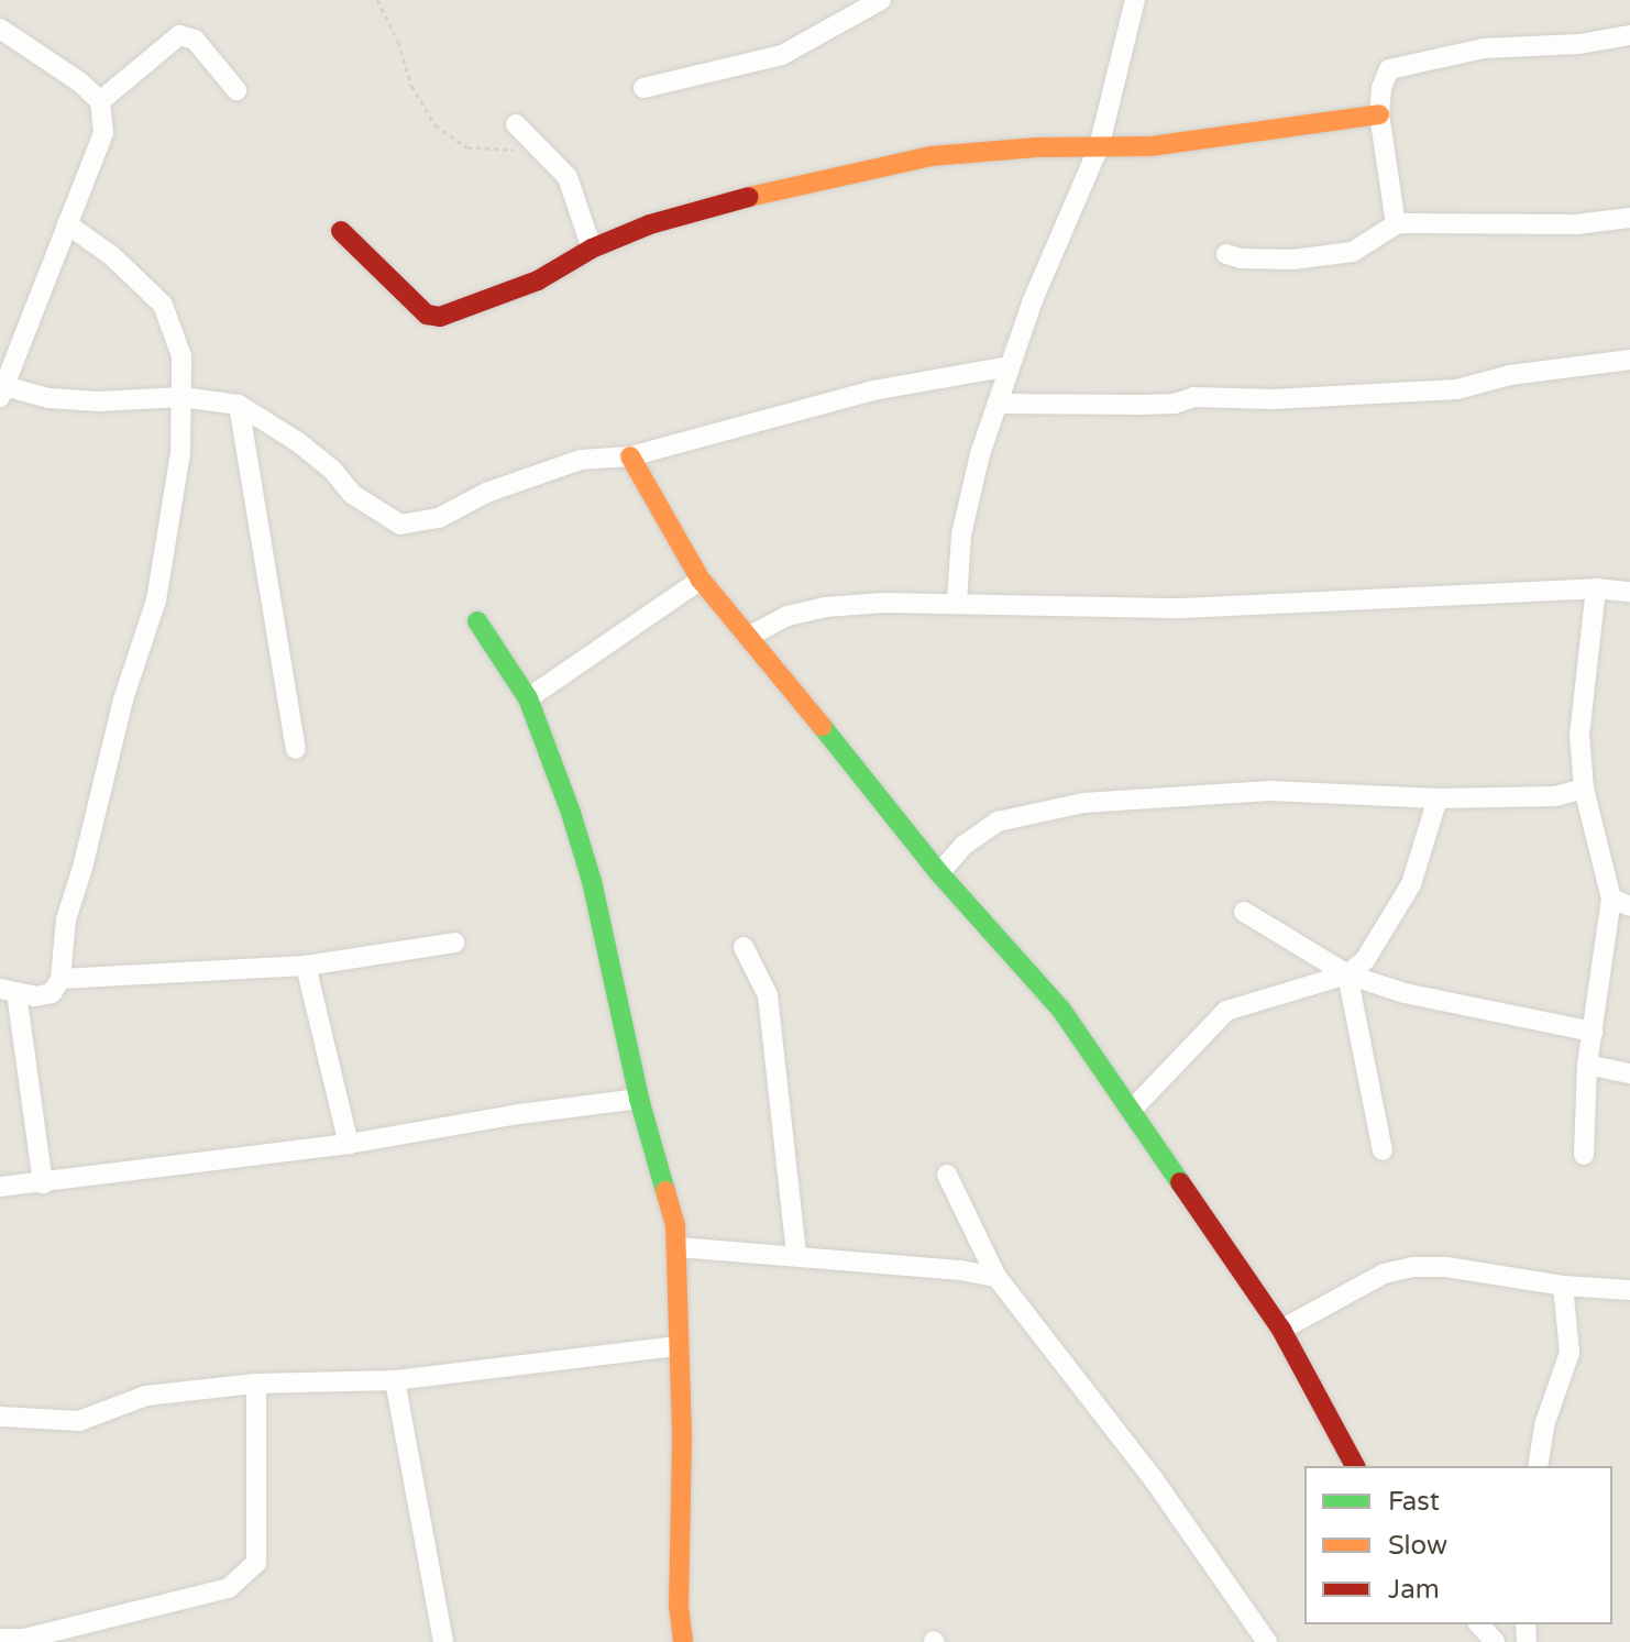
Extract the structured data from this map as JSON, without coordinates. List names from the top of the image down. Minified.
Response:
{"legend":["Fast","Slow","Jam"]}
